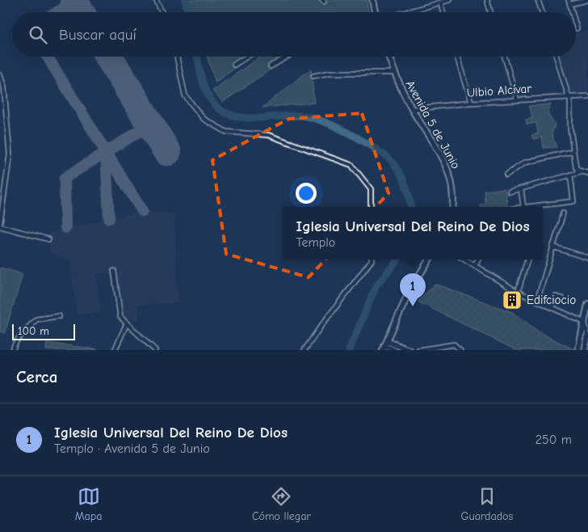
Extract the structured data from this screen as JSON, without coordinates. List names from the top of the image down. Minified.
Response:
{"streets":{"street":["Ulbio Alcívar","Avenida 5 de Junio"]},"crossings":[["Ulbio Alcívar","Avenida 5 de Junio"]],"places":{"building":["Edifciocio"]},"scale_bar":"100 m","page":{"search":"Buscar aquí","popup":["Iglesia Universal Del Reino De Dios","Templo"],"pins":"1","scale":"100 m","heading":"Cerca","list":[{"mark":"1","name":"Iglesia Universal Del Reino De Dios","note":"Templo · Avenida 5 de Junio","value":"250 m"}],"nav":["Mapa","Cómo llegar","Guardados"]}}
